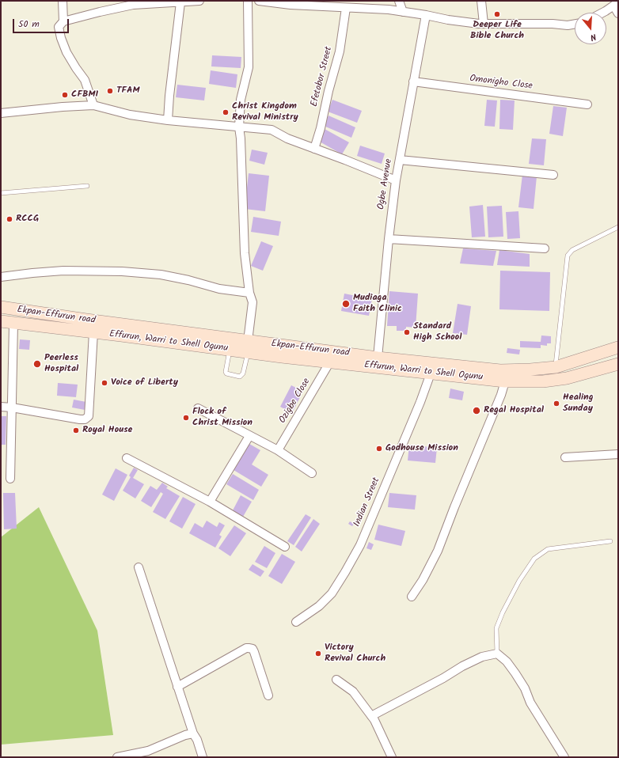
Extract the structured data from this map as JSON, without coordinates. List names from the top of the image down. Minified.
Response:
{"streets":{"main road":["Ekpan-Effurun road","Effurun, Warri to Shell Ogunu"],"street":["Efetobor Street","Omonigho Close","Ogbe Avenue","Ozigbe Close","Indian Street"]},"crossings":[["Omonigho Close","Ogbe Avenue"],["Ogbe Avenue","Ekpan-Effurun road"],["Ekpan-Effurun road","Effurun, Warri to Shell Ogunu"],["Effurun, Warri to Shell Ogunu","Ozigbe Close"],["Effurun, Warri to Shell Ogunu","Indian Street"]],"places":["Deeper Life Bible Church","TFAM","CFBMI","Christ Kingdom Revival Ministry","RCCG","Mudiaga Faith Clinic","Standard High School","Peerless Hospital","Voice of Liberty","Healing Sunday","Regal Hospital","Flock of Christ Mission","Royal House","Godhouse Mission","Victory Revival Church"],"scale_bar":"50 m","north":"bottom"}
